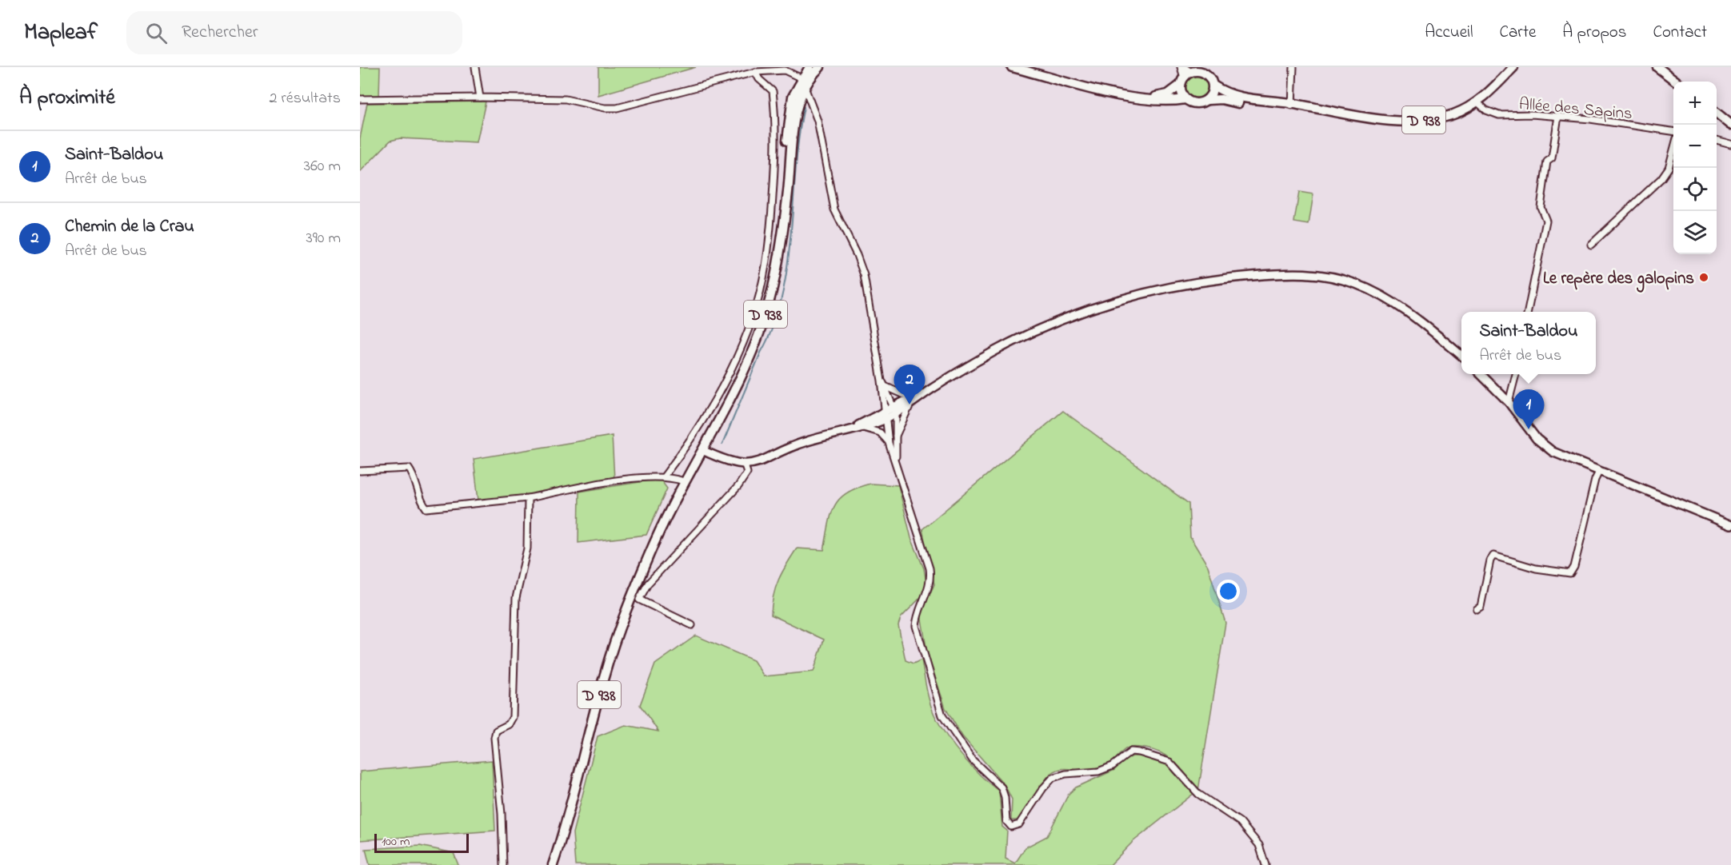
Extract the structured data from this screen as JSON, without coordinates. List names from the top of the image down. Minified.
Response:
{"streets":{"main road":["D 938"],"street":["Allée des Sapins"]},"crossings":[["Allée des Sapins","D 938"]],"places":["Le repère des galopins"],"scale_bar":"100 m","page":{"header":"Mapleaf","search":"Rechercher","nav":["Accueil","Carte","À propos","Contact"],"heading":["À proximité","2 résultats"],"map_buttons":["+","−"],"list":[{"mark":"1","name":"Saint-Baldou","note":"Arrêt de bus","value":"360 m"},{"mark":"2","name":"Chemin de la Crau","note":"Arrêt de bus","value":"390 m"}],"popup":["Saint-Baldou","Arrêt de bus"],"pins":["2","1"],"scale":"100 m"}}
